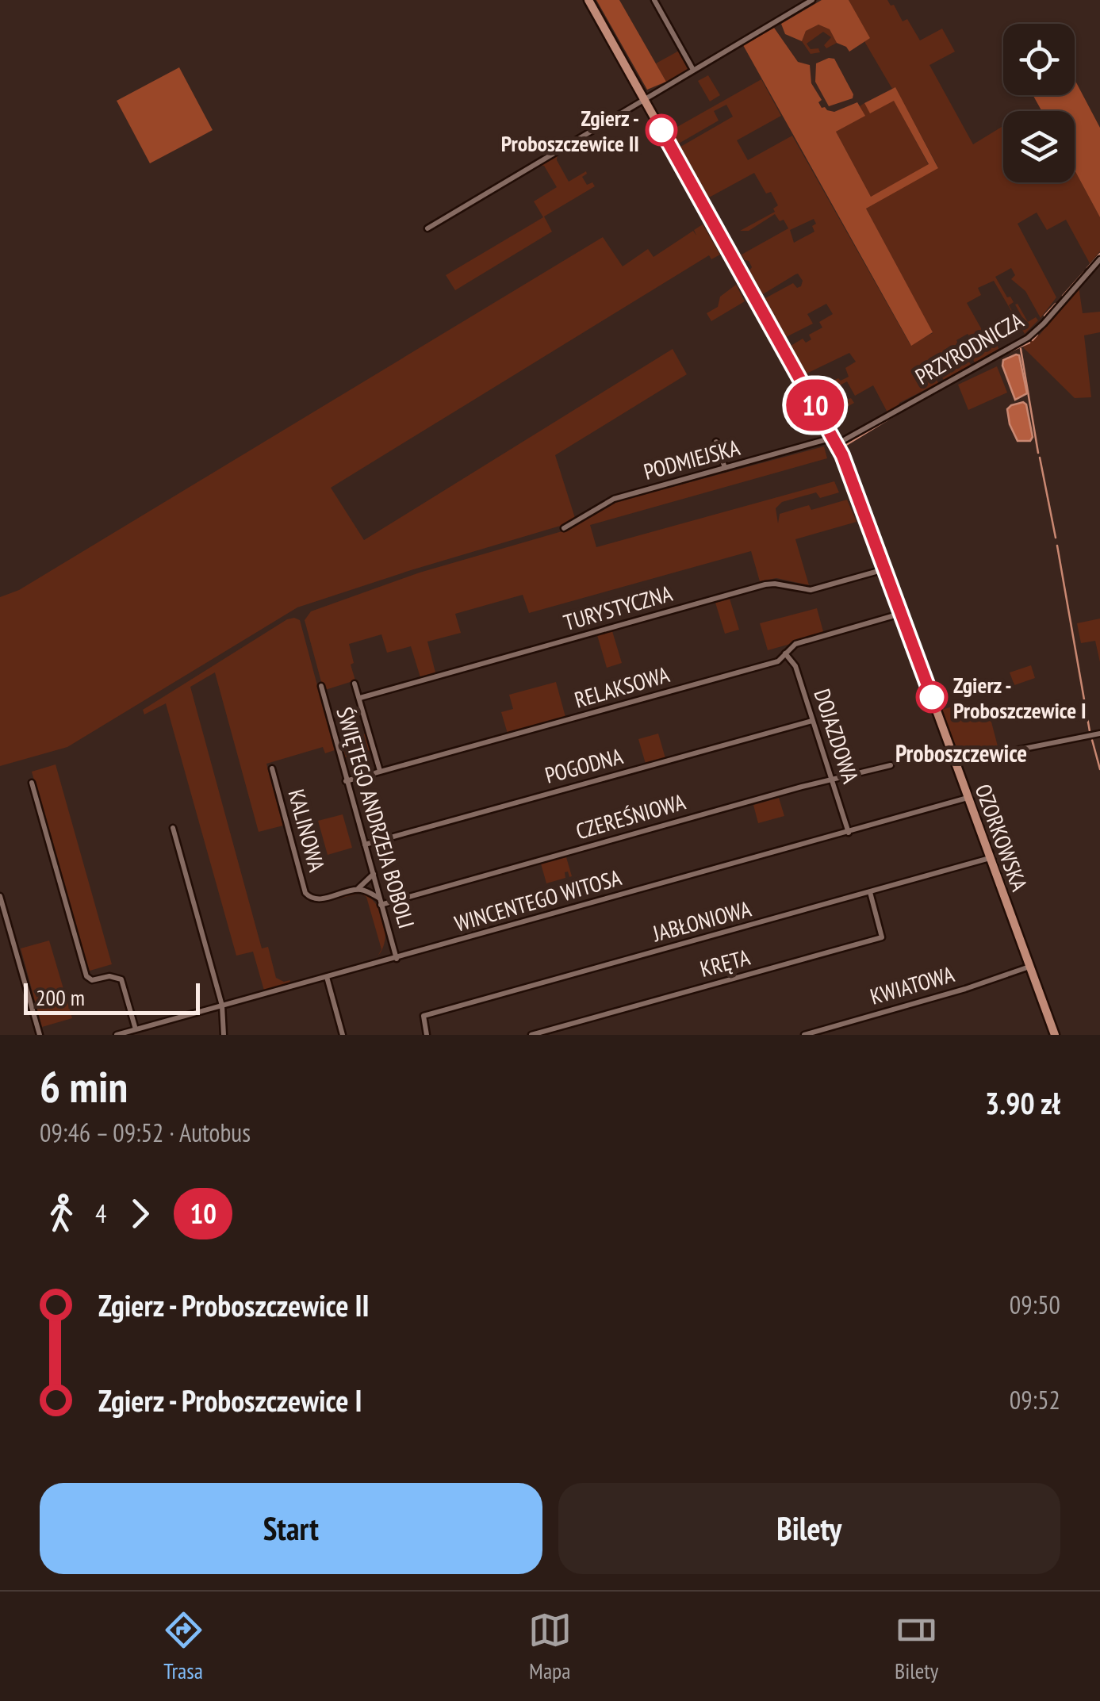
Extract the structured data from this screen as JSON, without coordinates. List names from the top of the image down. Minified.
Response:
{"streets":{"main road":["OZORKOWSKA"],"street":["PRZYRODNICZA","PODMIEJSKA","TURYSTYCZNA","RELAKSOWA","DOJAZDOWA","POGODNA","CZEREŚNIOWA","ŚWIĘTEGO ANDRZEJA BOBOLI","KALINOWA","WINCENTEGO WITOSA","JABŁONIOWA","KRĘTA","KWIATOWA"]},"crossings":[["PRZYRODNICZA","PODMIEJSKA"],["PRZYRODNICZA","OZORKOWSKA"],["PODMIEJSKA","OZORKOWSKA"],["TURYSTYCZNA","OZORKOWSKA"],["RELAKSOWA","DOJAZDOWA"],["RELAKSOWA","ŚWIĘTEGO ANDRZEJA BOBOLI"],["RELAKSOWA","OZORKOWSKA"],["DOJAZDOWA","POGODNA"],["DOJAZDOWA","CZEREŚNIOWA"],["DOJAZDOWA","WINCENTEGO WITOSA"],["POGODNA","ŚWIĘTEGO ANDRZEJA BOBOLI"],["CZEREŚNIOWA","ŚWIĘTEGO ANDRZEJA BOBOLI"],["ŚWIĘTEGO ANDRZEJA BOBOLI","WINCENTEGO WITOSA"],["OZORKOWSKA","WINCENTEGO WITOSA"],["OZORKOWSKA","JABŁONIOWA"],["OZORKOWSKA","KWIATOWA"],["JABŁONIOWA","KRĘTA"]],"districts":["Proboszczewice"],"places":["Zgierz - Proboszczewice II","Zgierz - Proboszczewice I"],"lines":["bus line 10"],"scale_bar":"200 m","page":{"on_map":"10","scale":"200 m","heading":["6 min","09:46 – 09:52 · Autobus","3.90 zł"],"legs":["4","10"],"list":[{"name":"Zgierz - Proboszczewice II","value":"09:50"},{"name":"Zgierz - Proboszczewice I","value":"09:52"}],"buttons":["Start","Bilety"],"tabs":["Trasa","Mapa","Bilety"]}}
